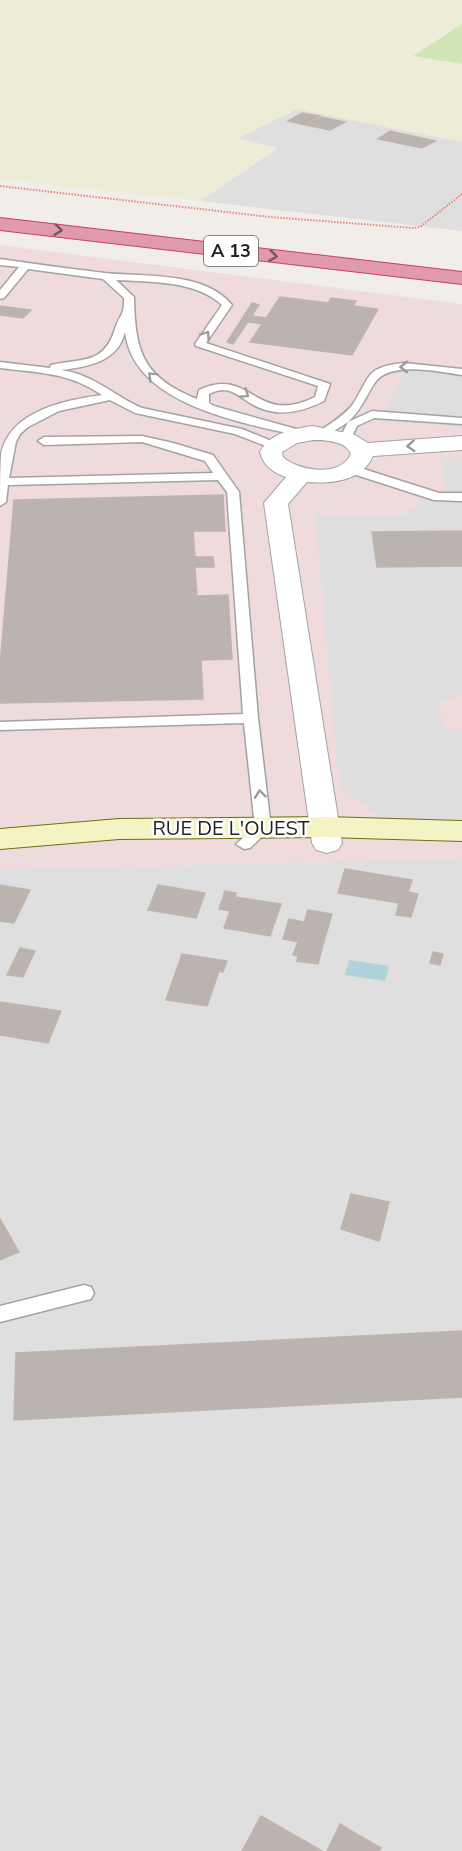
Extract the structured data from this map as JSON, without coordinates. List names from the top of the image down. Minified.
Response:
{"streets":{"highway":["A 13"],"main road":["RUE DE L'OUEST"]}}
